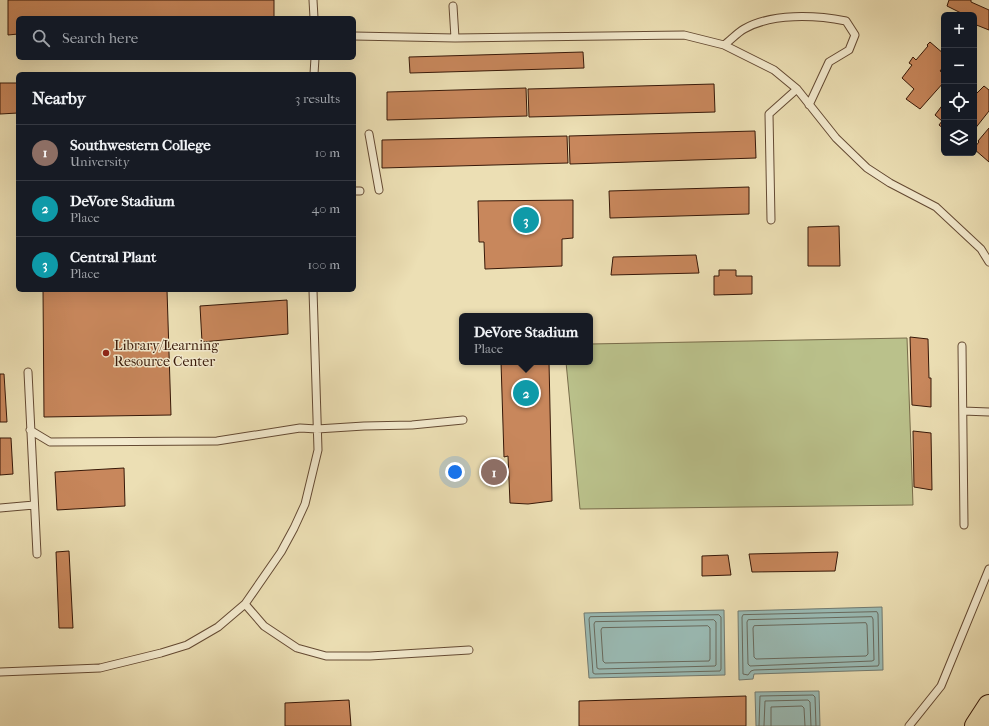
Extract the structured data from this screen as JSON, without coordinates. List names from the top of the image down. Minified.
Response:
{"places":["Library/Learning Resource Center"],"page":{"map_buttons":["+","−"],"search":"Search here","heading":["Nearby","3 results"],"list":[{"mark":"1","name":"Southwestern College","note":"University","value":"10 m"},{"mark":"2","name":"DeVore Stadium","note":"Place","value":"40 m"},{"mark":"3","name":"Central Plant","note":"Place","value":"100 m"}],"pins":["3","2","1"],"popup":["DeVore Stadium","Place"]}}
